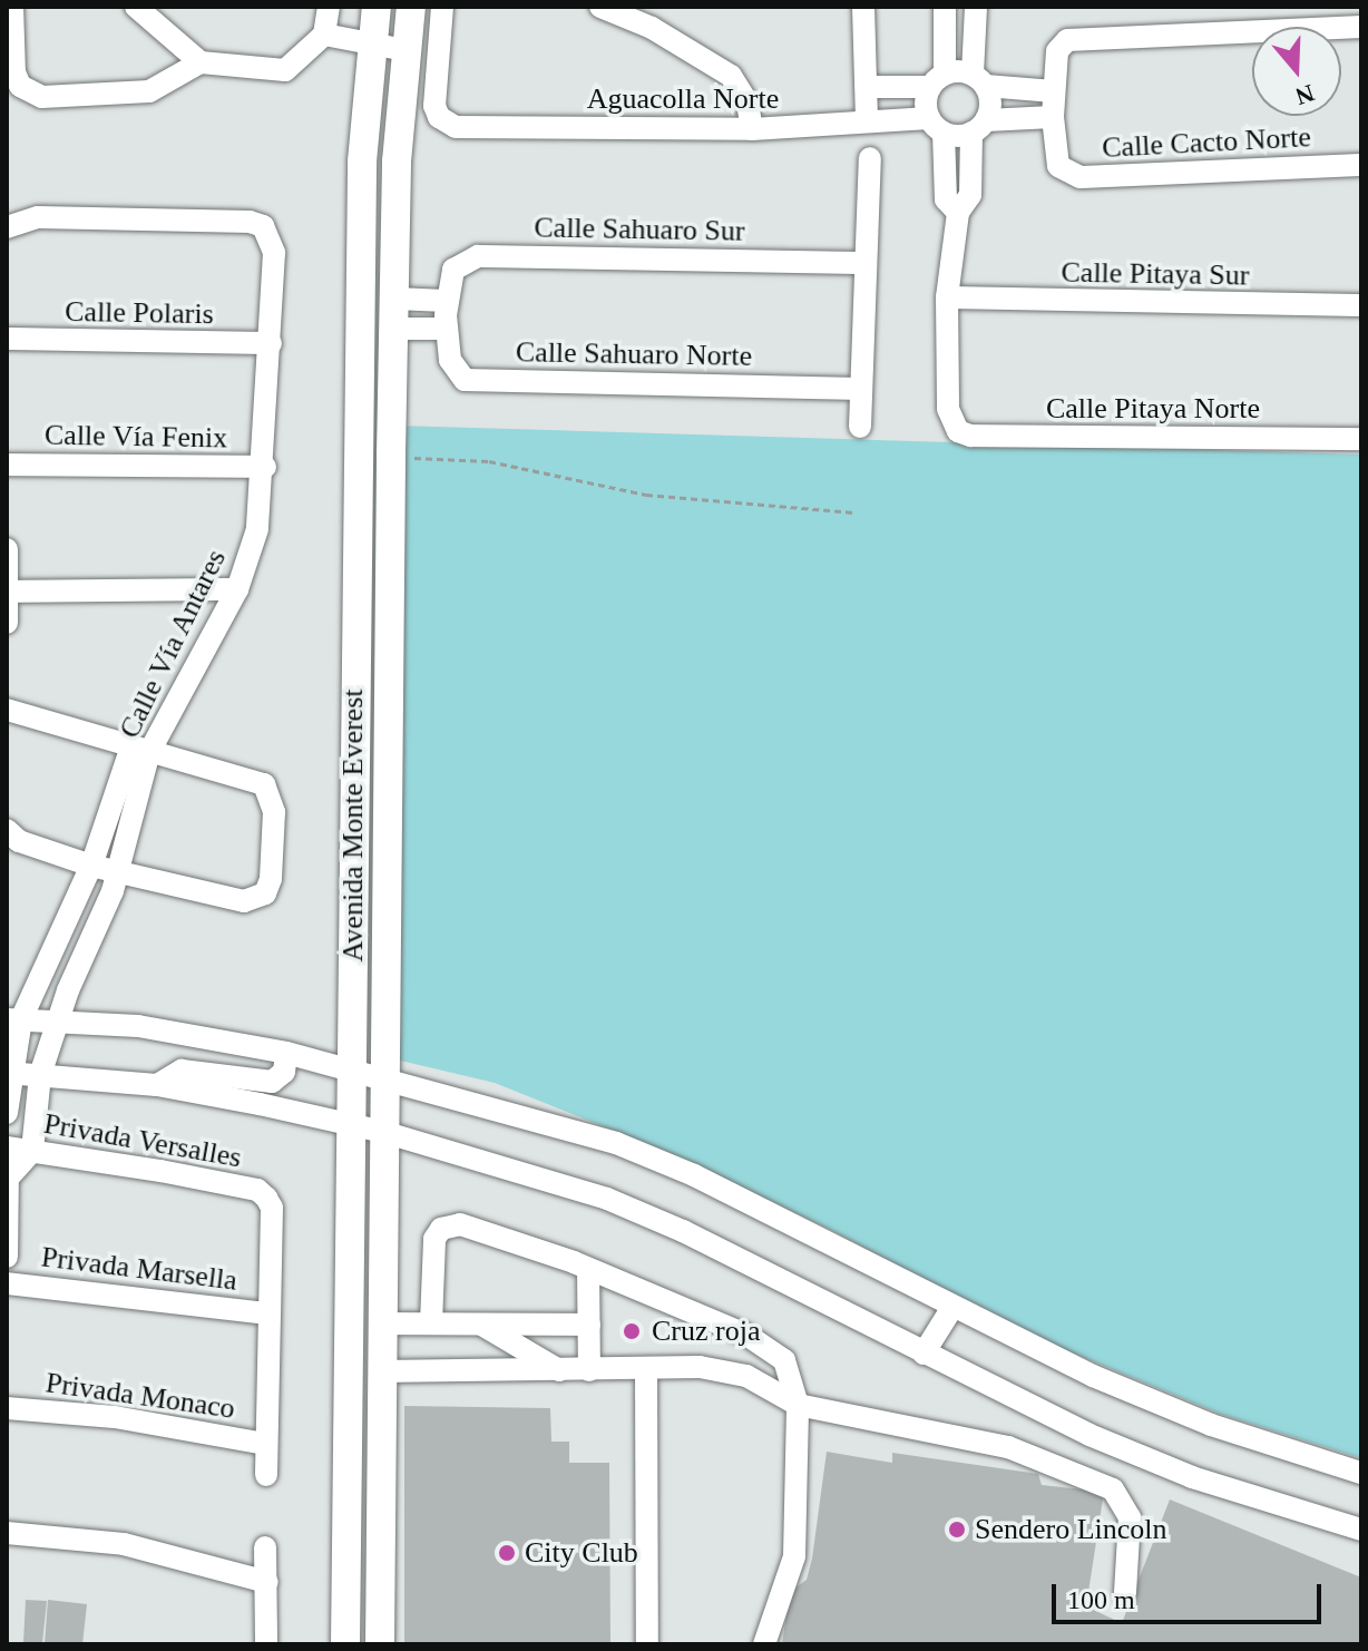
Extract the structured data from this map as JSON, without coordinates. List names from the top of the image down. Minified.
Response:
{"streets":{"main road":["Avenida Monte Everest"],"street":["Aguacolla Norte","Calle Cacto Norte","Calle Sahuaro Sur","Calle Pitaya Sur","Calle Polaris","Calle Sahuaro Norte","Calle Pitaya Norte","Calle Vía Fenix","Calle Vía Antares","Privada Versalles","Privada Marsella","Privada Monaco"]},"crossings":[["Calle Sahuaro Sur","Calle Sahuaro Norte"],["Calle Pitaya Sur","Calle Pitaya Norte"],["Calle Polaris","Calle Vía Antares"],["Calle Vía Fenix","Calle Vía Antares"],["Calle Vía Antares","Privada Versalles"],["Privada Versalles","Privada Marsella"]],"places":["Cruz roja","Sendero Lincoln","City Club"],"scale_bar":"100 m","north":"bottom"}
